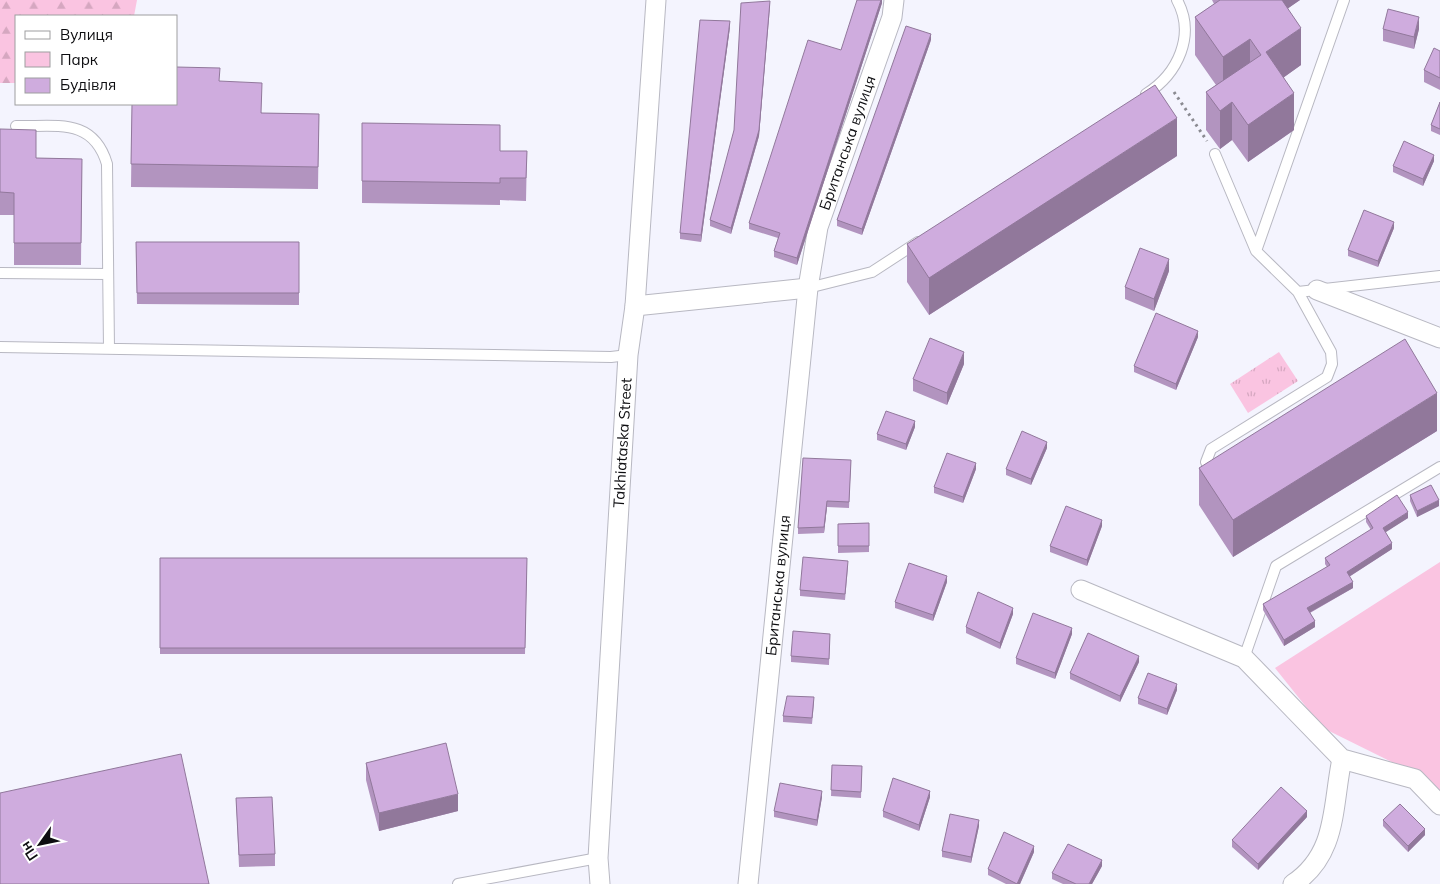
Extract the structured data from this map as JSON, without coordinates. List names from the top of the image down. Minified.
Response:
{"streets":{"street":["Британська вулиця","Takhiataska Street"]},"legend":["Вулиця","Парк","Будівля"],"north":"bottom left"}
